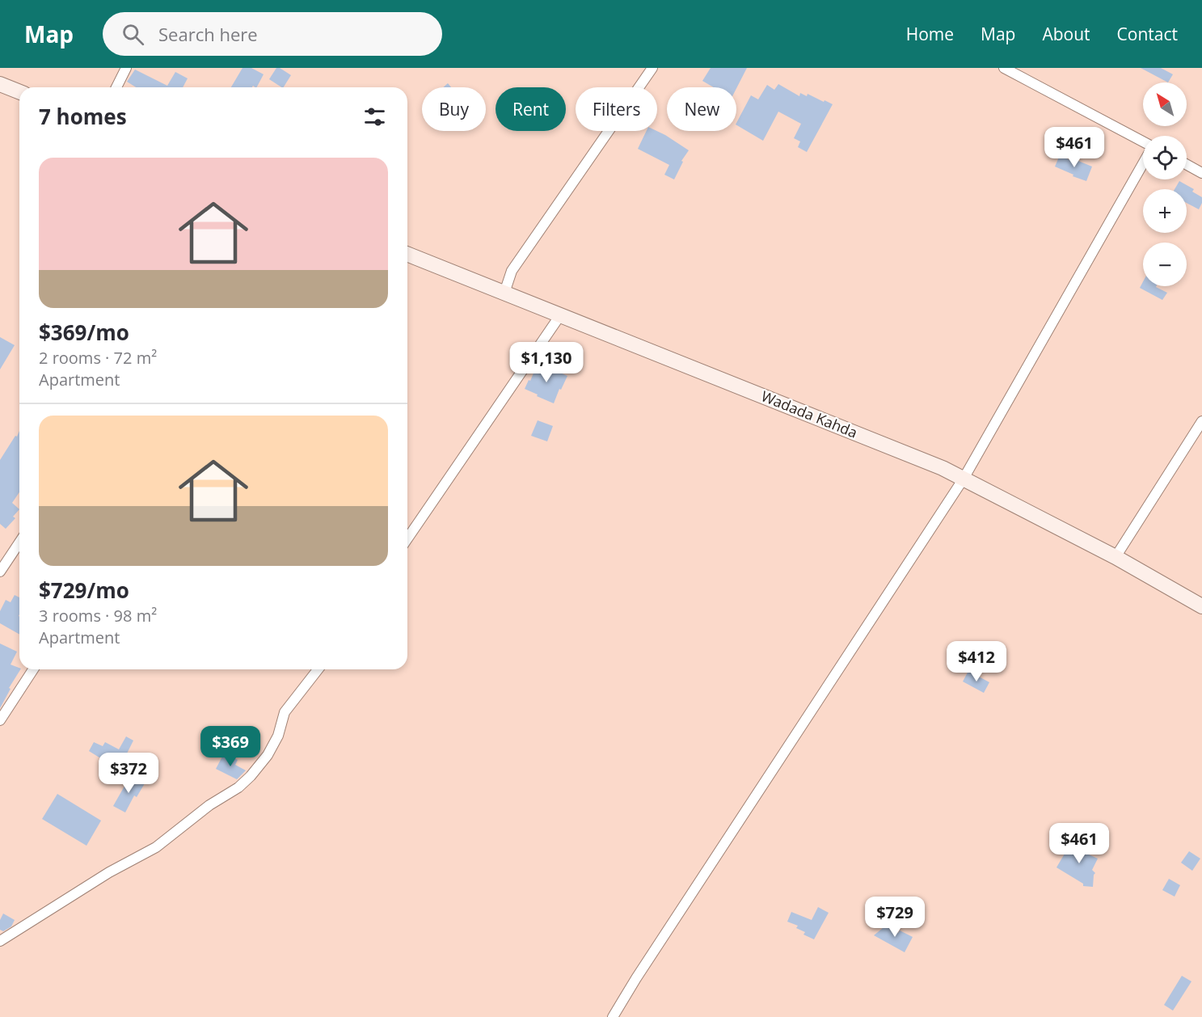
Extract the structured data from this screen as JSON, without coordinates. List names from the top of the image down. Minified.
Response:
{"streets":{"main road":["Wadada Kahda"]},"north":"top left","page":{"header":"Map","search":"Search here","nav":["Home","Map","About","Contact"],"map_buttons":["+","−"],"chip":["Buy","Rent","Filters","New"],"heading":"7 homes","price":["$461","$1,130","$412","$369","$372","$461","$729"],"list":[{"name":"$369/mo","note":"2 rooms · 72 m² · Apartment"},{"name":"$729/mo","note":"3 rooms · 98 m² · Apartment"}]}}
